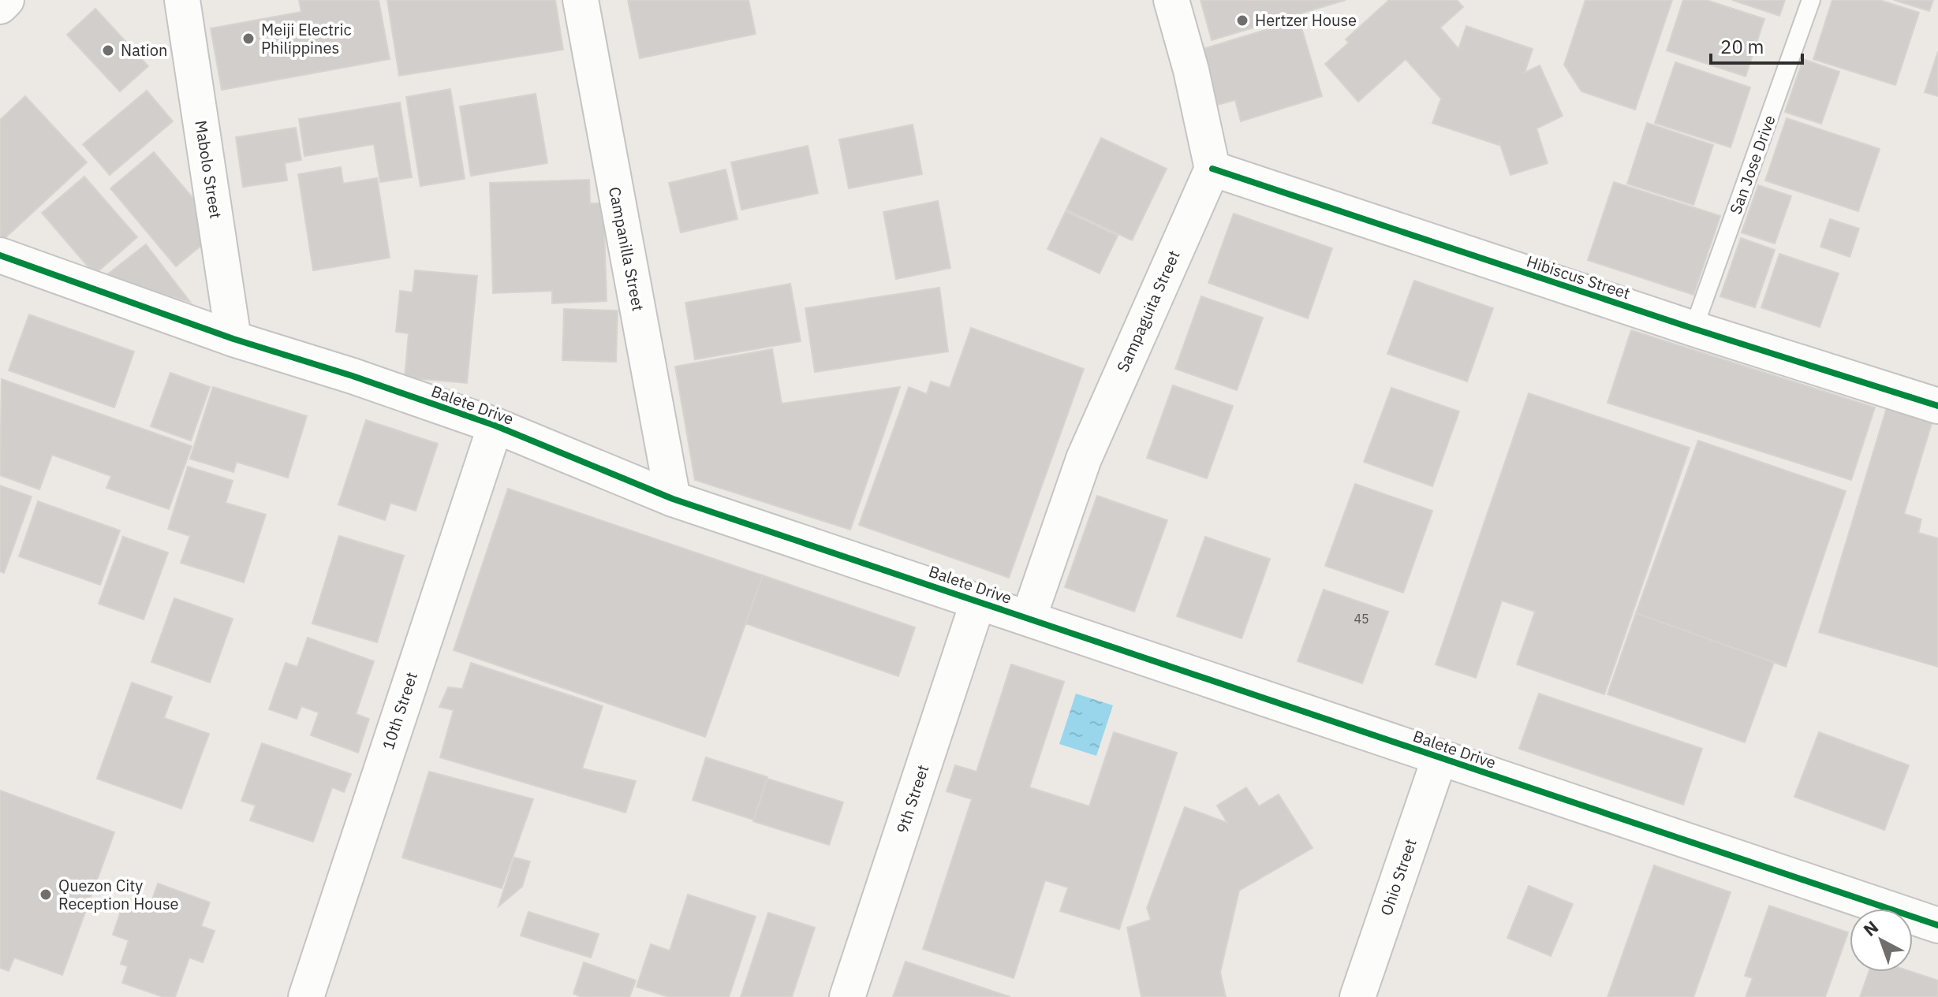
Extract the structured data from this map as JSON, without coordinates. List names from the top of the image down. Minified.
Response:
{"streets":{"street":["Mabolo Street","Campanilla Street","Hibiscus Street","Sampaguita Street","Balete Drive","10th Street","9th Street","Ohio Street"],"lane":["San Jose Drive"]},"crossings":[["San Jose Drive","Hibiscus Street"],["Mabolo Street","Balete Drive"],["Campanilla Street","Balete Drive"],["Hibiscus Street","Sampaguita Street"],["Sampaguita Street","Balete Drive"],["Balete Drive","10th Street"],["Balete Drive","9th Street"],["Balete Drive","Ohio Street"]],"places":["Hertzer House","Meiji Electric Philippines","Nation","Quezon City Reception House"],"house_numbers":["45"],"scale_bar":"20 m","north":"top left"}
